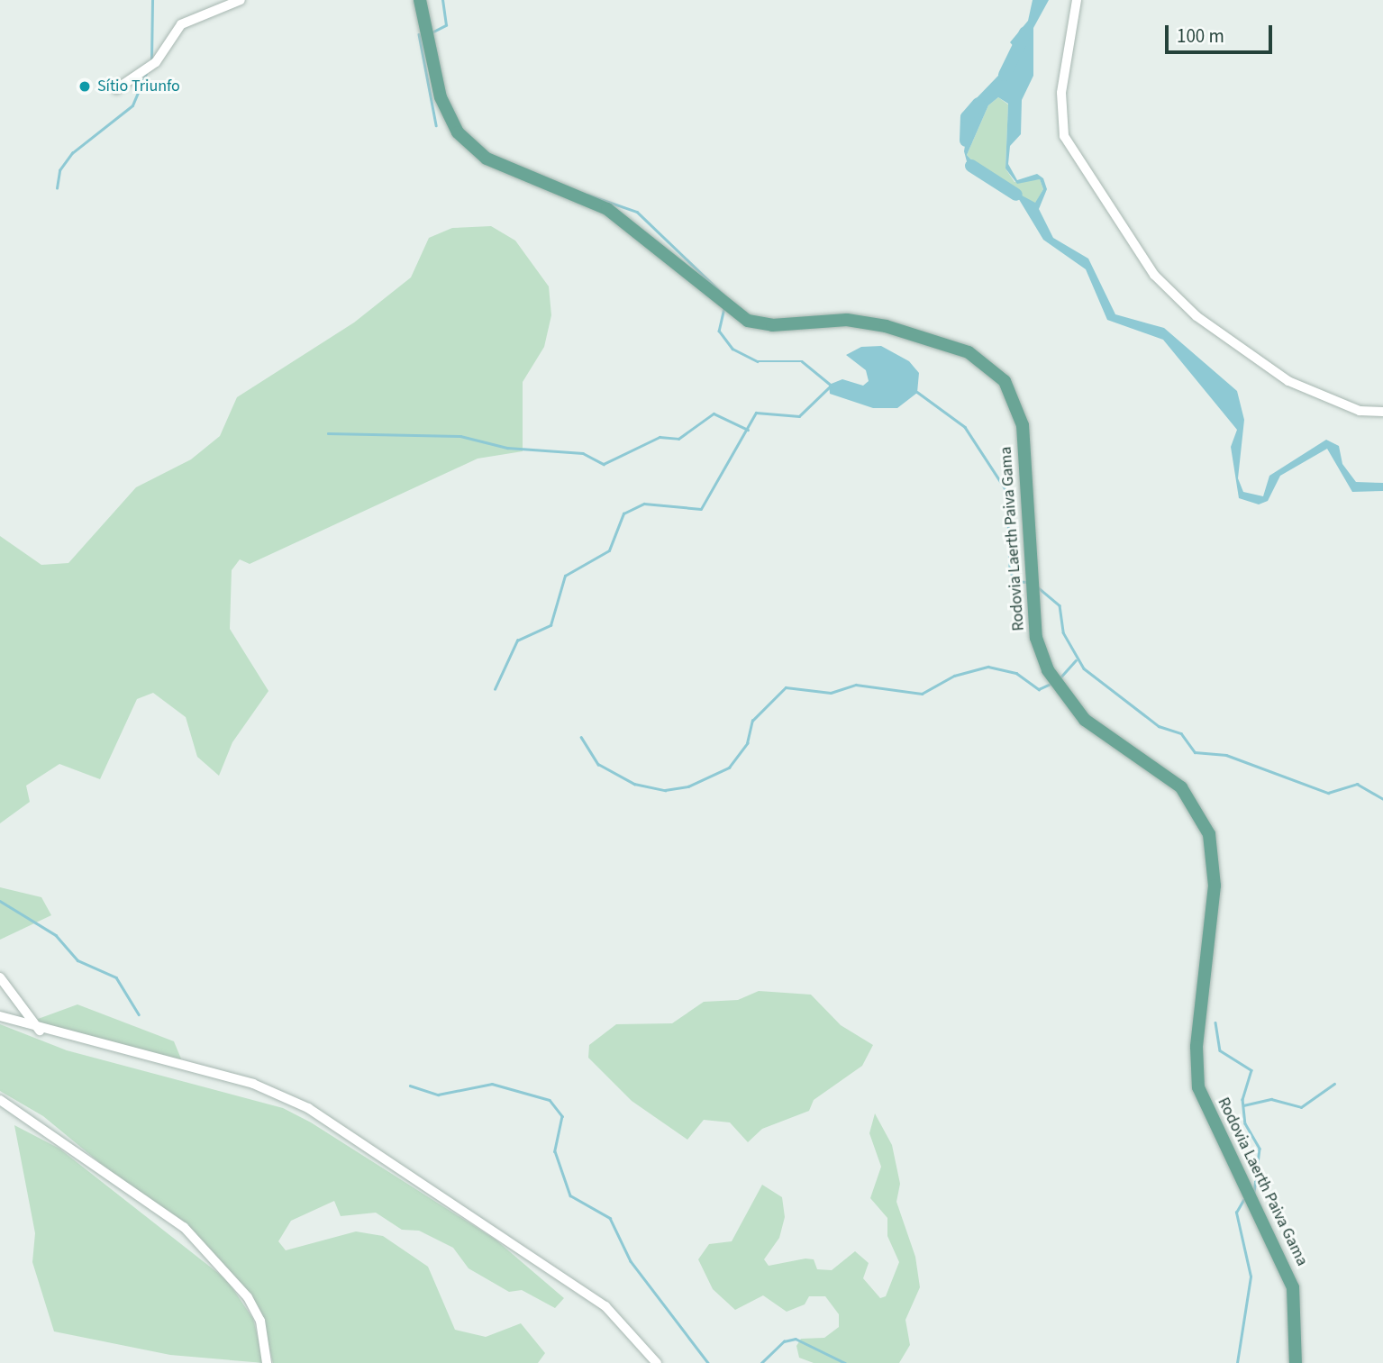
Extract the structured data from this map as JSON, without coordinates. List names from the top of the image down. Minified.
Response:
{"streets":{"main road":["Rodovia Laerth Paiva Gama"]},"places":["Sítio Triunfo"],"scale_bar":"100 m"}
